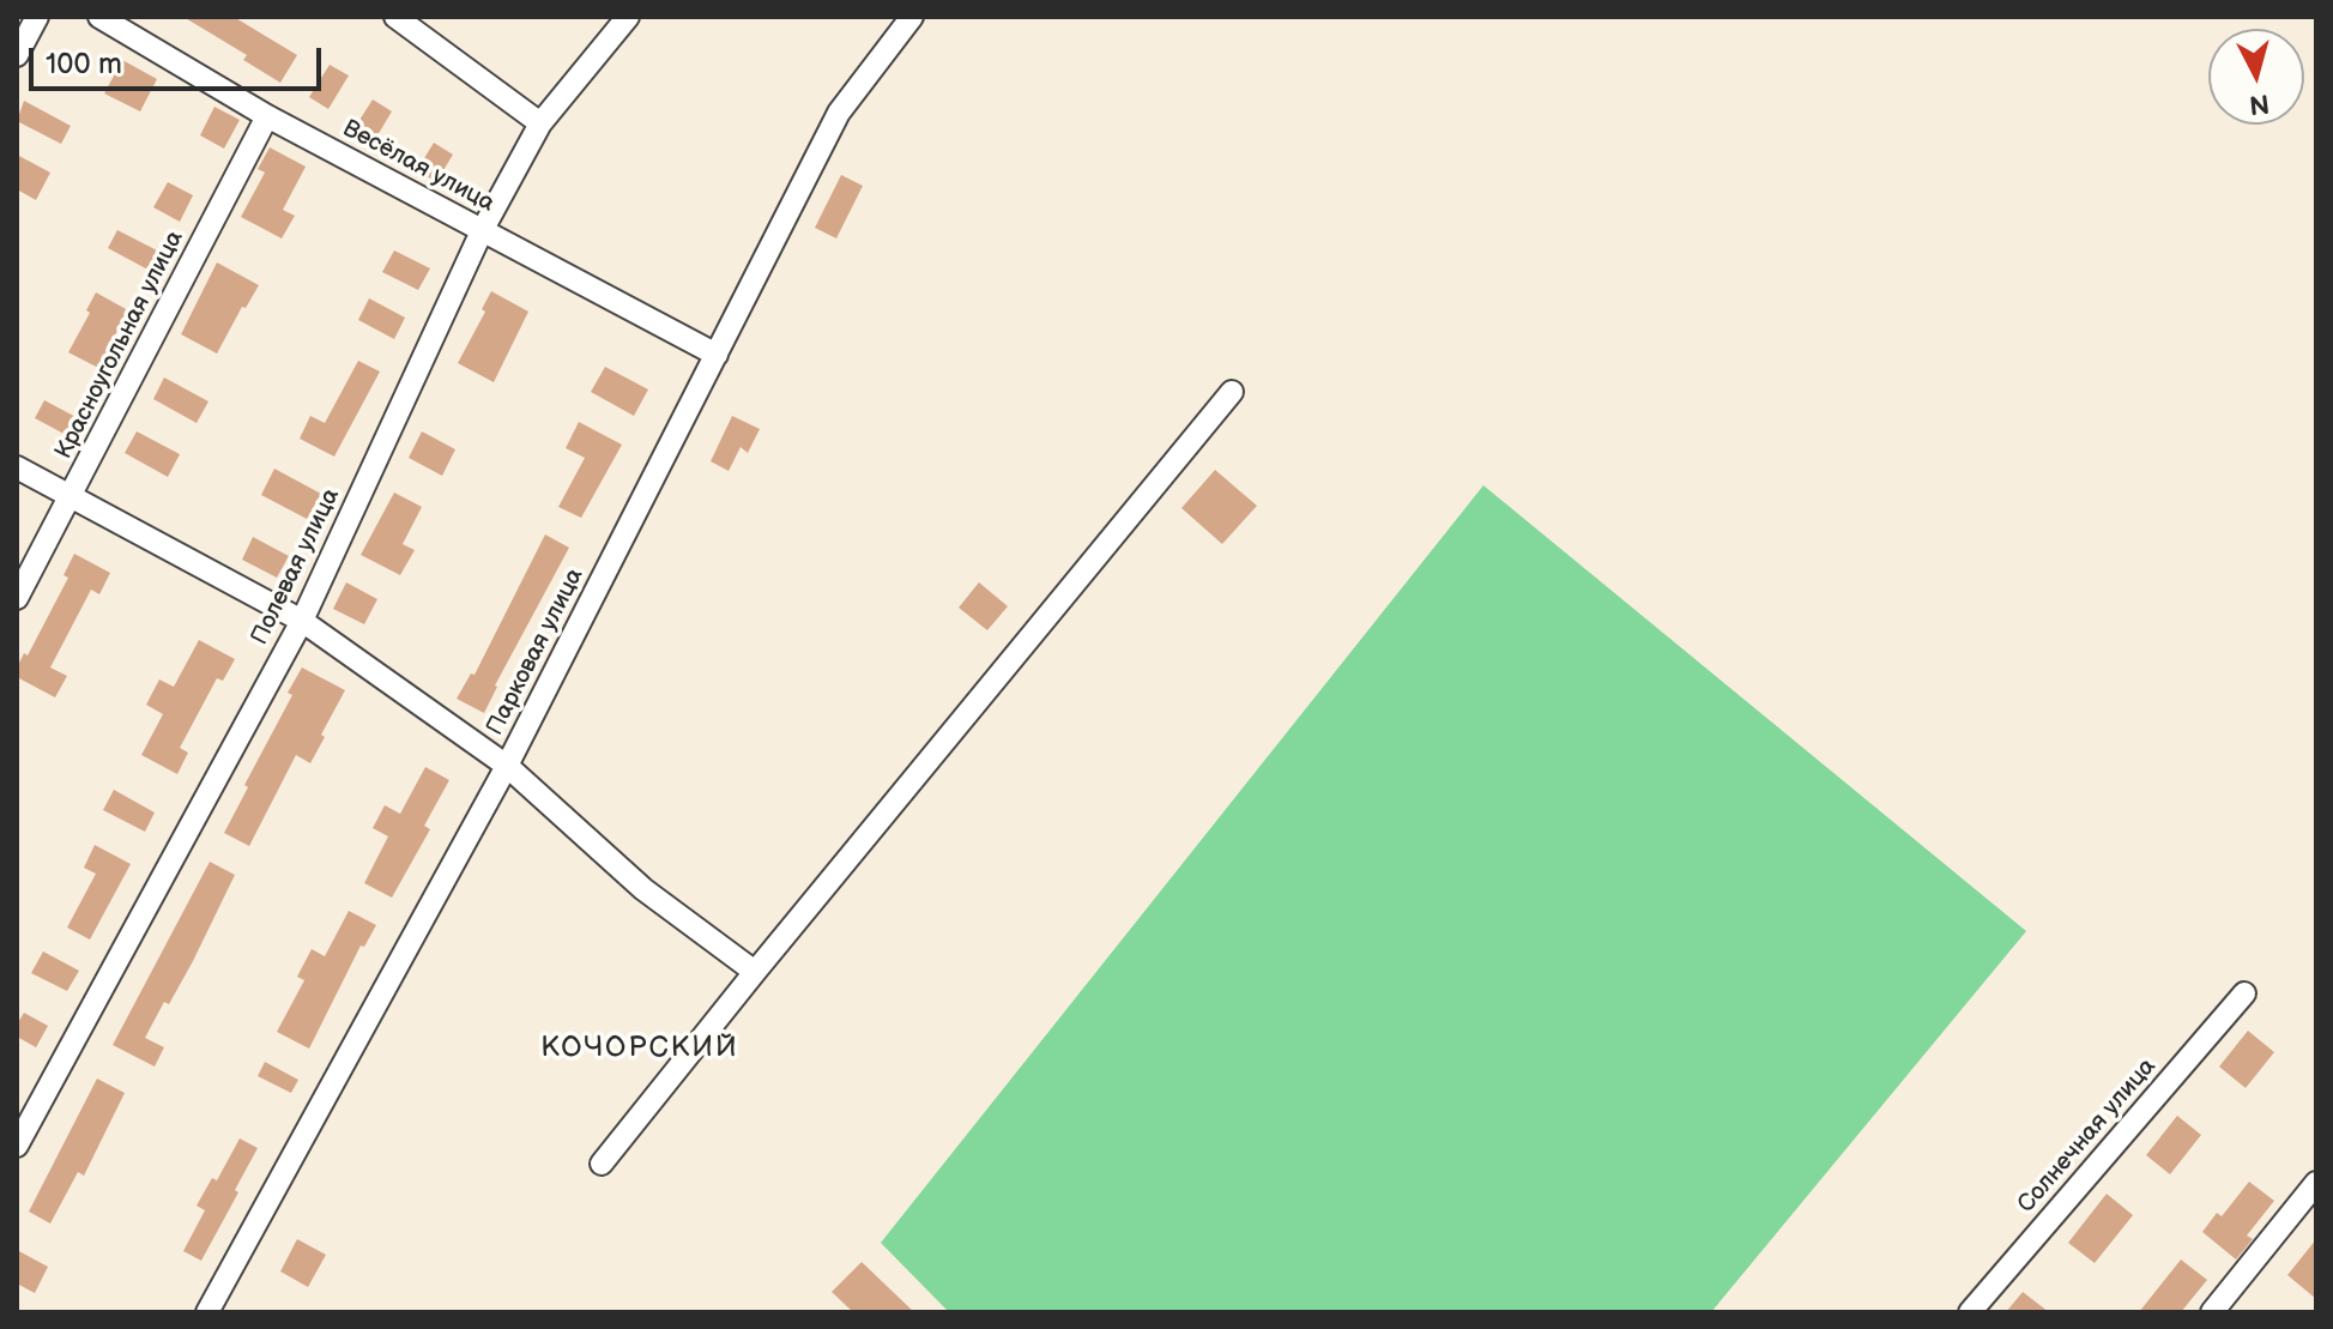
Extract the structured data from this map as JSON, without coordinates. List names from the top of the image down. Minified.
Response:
{"streets":{"street":["Весёлая улица","Красноугольная улица","Полевая улица","Парковая улица","Солнечная улица"]},"crossings":[["Весёлая улица","Красноугольная улица"],["Весёлая улица","Полевая улица"],["Весёлая улица","Парковая улица"]],"districts":["КОЧОРСКИЙ"],"scale_bar":"100 m","north":"bottom"}
